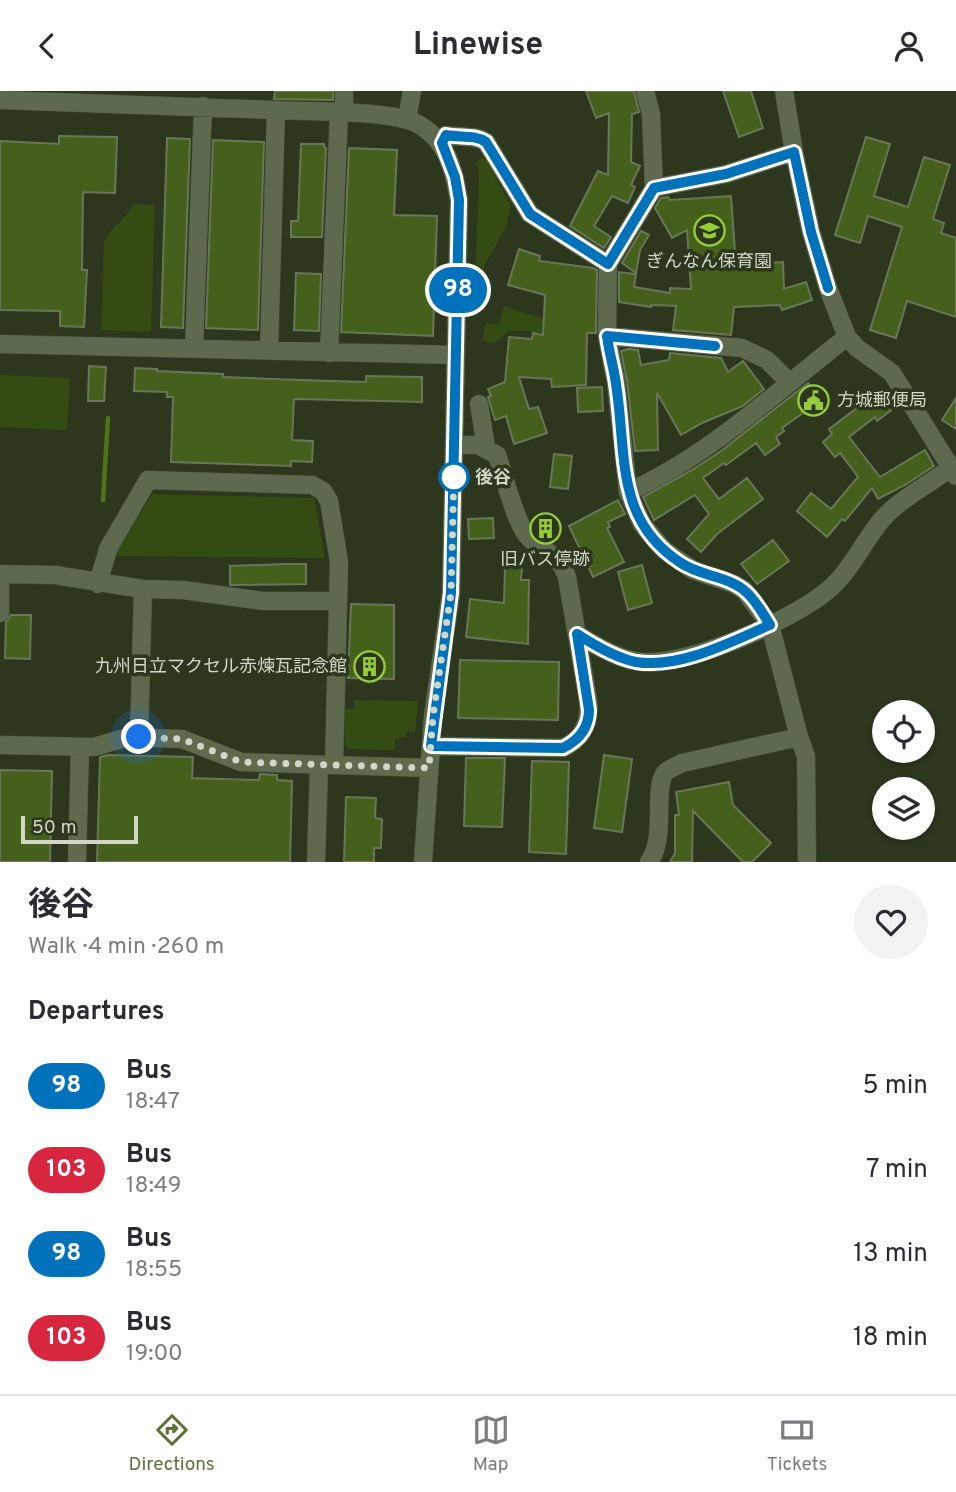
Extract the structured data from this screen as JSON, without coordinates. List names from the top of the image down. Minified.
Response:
{"places":{"school or university":["ぎんなん保育園"],"public building":["方城郵便局"],"other":["後谷"],"building":["旧バス停跡","九州日立マクセル赤煉瓦記念館"]},"lines":["bus line 98"],"scale_bar":"50 m","page":{"header":"Linewise","on_map":"98","scale":"50 m","heading":[["後谷","Walk · 4 min · 260 m"],"Departures"],"list":[{"mark":"98","name":"Bus","note":"18:47","value":"5 min"},{"mark":"103","name":"Bus","note":"18:49","value":"7 min"},{"mark":"98","name":"Bus","note":"18:55","value":"13 min"},{"mark":"103","name":"Bus","note":"19:00","value":"18 min"}],"tabs":["Directions","Map","Tickets"]}}
